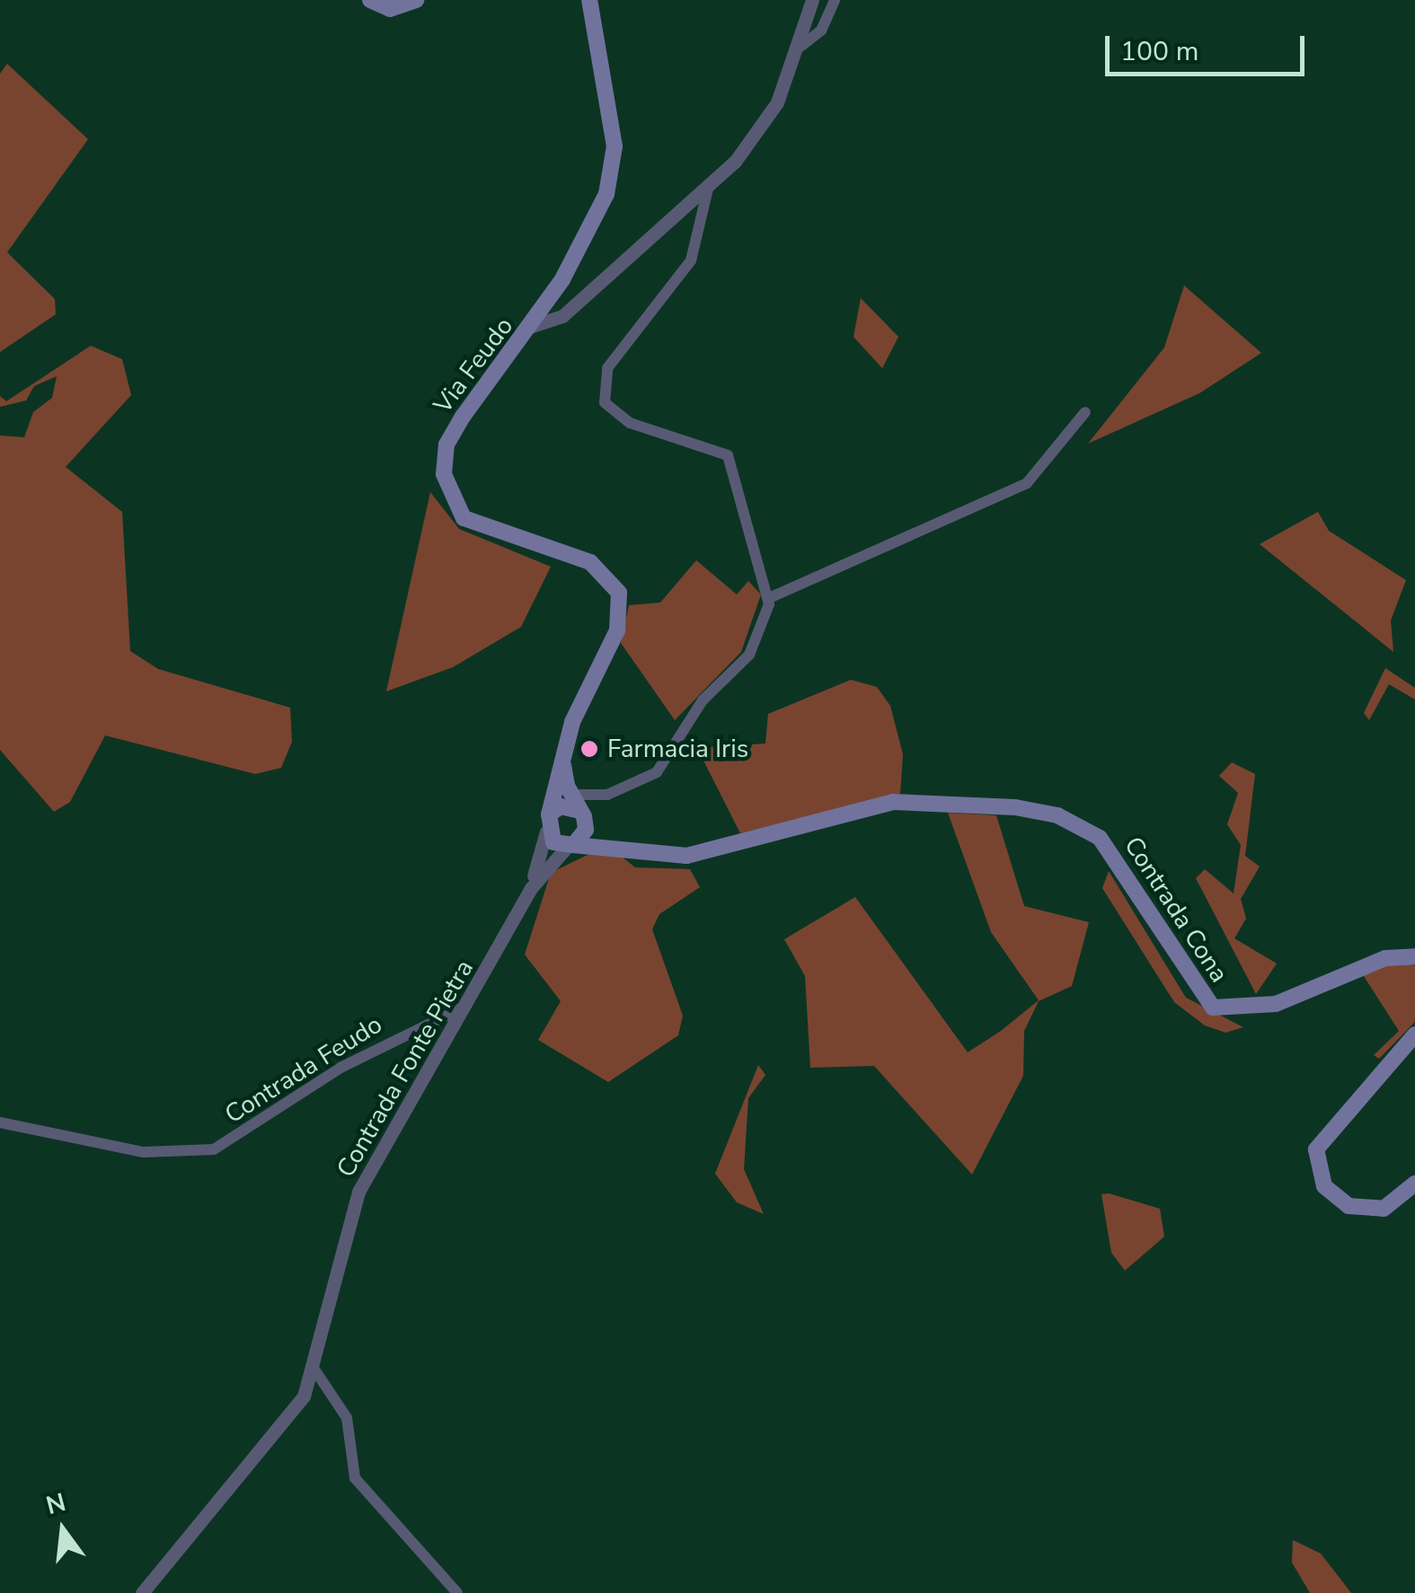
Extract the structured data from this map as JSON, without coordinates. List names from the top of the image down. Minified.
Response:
{"streets":{"main road":["Via Feudo","Contrada Cona"],"street":["Contrada Fonte Pietra","Contrada Feudo"]},"crossings":[["Contrada Fonte Pietra","Contrada Feudo"]],"places":["Farmacia Iris"],"scale_bar":"100 m","north":"top"}
